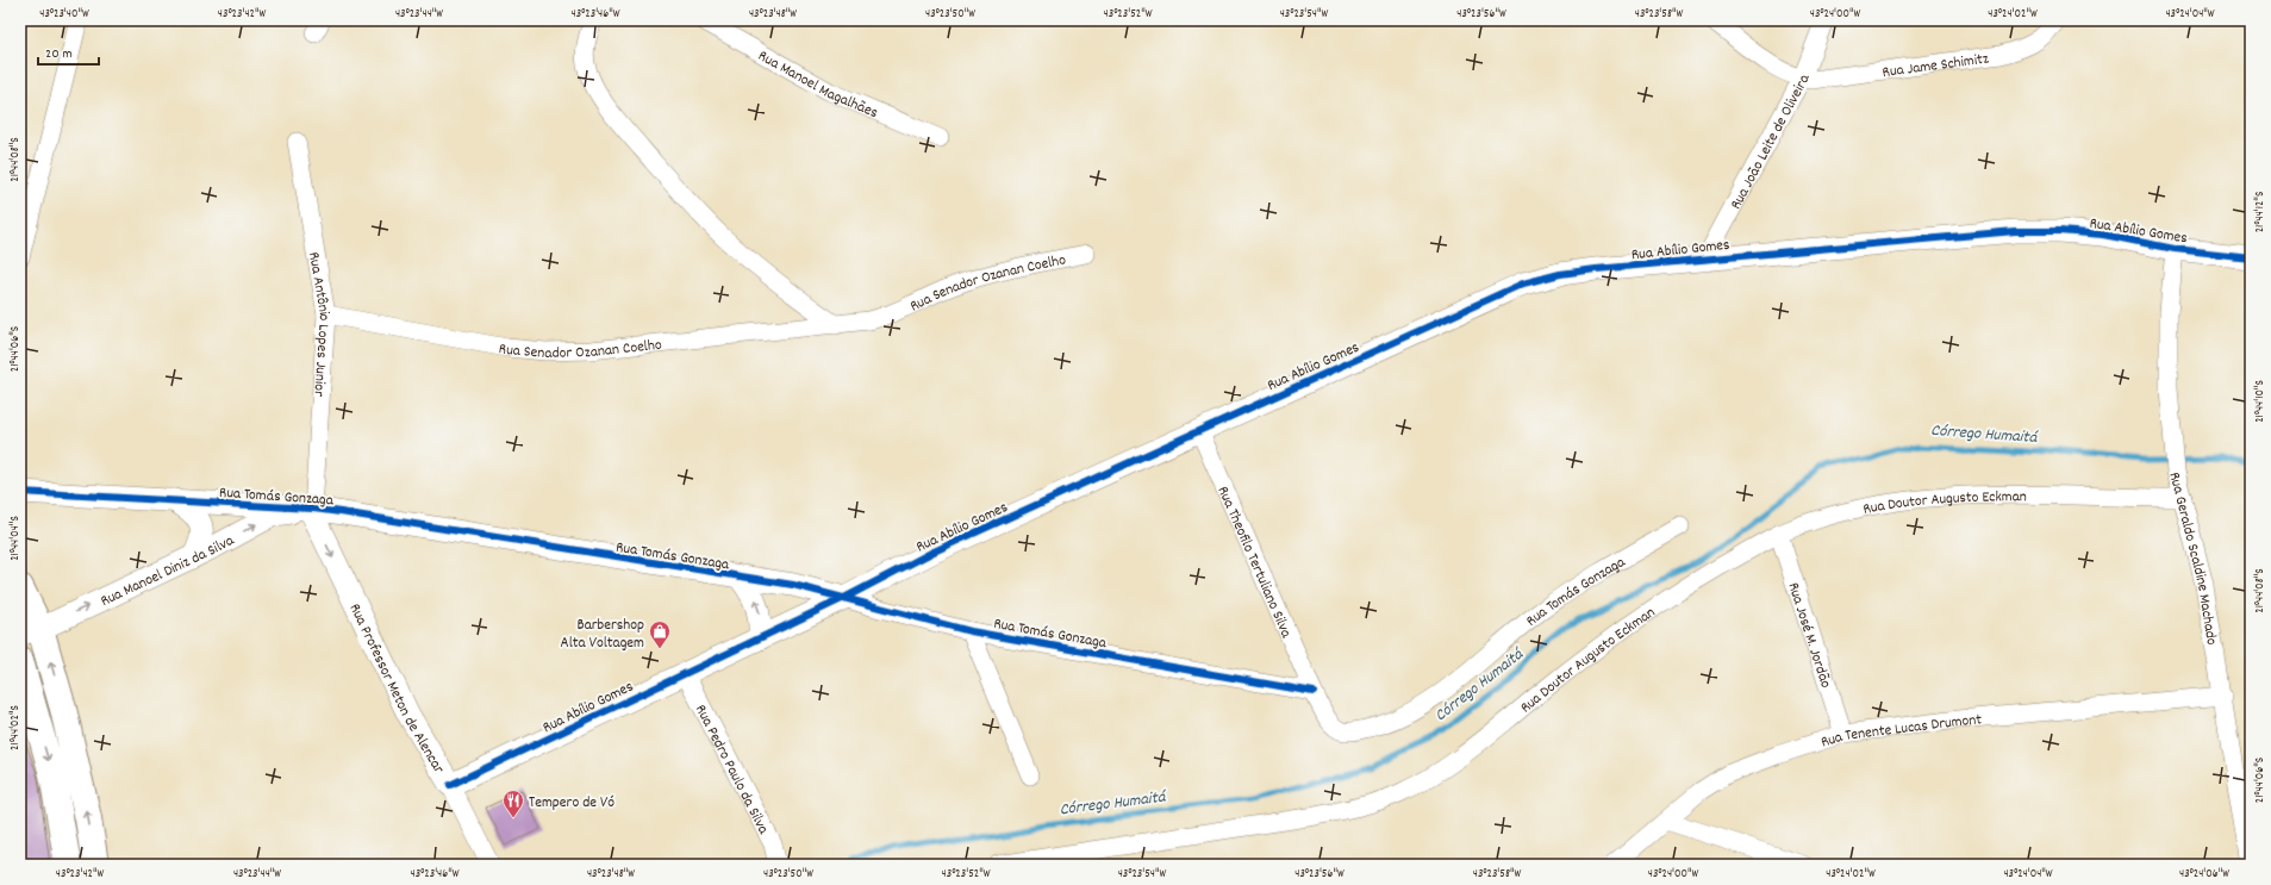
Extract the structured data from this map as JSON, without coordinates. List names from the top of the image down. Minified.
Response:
{"streets":{"street":["Rua Jame Schimitz","Rua Manoel Magalhães","Rua João Leite de Oliveira","Rua Abílio Gomes","Rua Senador Ozanan Coelho","Rua Antônio Lopes Junior","Rua Tomás Gonzaga","Rua Doutor Augusto Eckman","Rua Geraldo Scaldine Machado","Rua Theofilo Tertuliano Silva","Rua Manoel Diniz da Silva","Rua José M. Jordão","Rua Professor Meton de Alencar","Rua Tenente Lucas Drumont","Rua Pedro Paulo da Silva"]},"crossings":[["Rua Jame Schimitz","Rua João Leite de Oliveira"],["Rua João Leite de Oliveira","Rua Abílio Gomes"],["Rua Abílio Gomes","Rua Tomás Gonzaga"],["Rua Abílio Gomes","Rua Geraldo Scaldine Machado"],["Rua Abílio Gomes","Rua Theofilo Tertuliano Silva"],["Rua Abílio Gomes","Rua Professor Meton de Alencar"],["Rua Abílio Gomes","Rua Pedro Paulo da Silva"],["Rua Senador Ozanan Coelho","Rua Antônio Lopes Junior"],["Rua Antônio Lopes Junior","Rua Tomás Gonzaga"],["Rua Antônio Lopes Junior","Rua Manoel Diniz da Silva"],["Rua Antônio Lopes Junior","Rua Professor Meton de Alencar"],["Rua Tomás Gonzaga","Rua Theofilo Tertuliano Silva"],["Rua Tomás Gonzaga","Rua Manoel Diniz da Silva"],["Rua Tomás Gonzaga","Rua Professor Meton de Alencar"],["Rua Doutor Augusto Eckman","Rua Geraldo Scaldine Machado"],["Rua Doutor Augusto Eckman","Rua José M. Jordão"],["Rua Geraldo Scaldine Machado","Rua Tenente Lucas Drumont"],["Rua Manoel Diniz da Silva","Rua Professor Meton de Alencar"],["Rua José M. Jordão","Rua Tenente Lucas Drumont"]],"one_way":["Rua Manoel Diniz da Silva","Rua Professor Meton de Alencar"],"water":["Córrego Humaitá"],"places":{"shop":["Barbershop Alta Voltagem"],"restaurant":["Tempero de Vó"]},"scale_bar":"20 m","coordinates":["43°23'40\"W","43°23'42\"W","43°23'44\"W","43°23'46\"W","43°23'48\"W","43°23'50\"W","43°23'52\"W","43°23'54\"W","43°23'56\"W","43°23'58\"W","43°24'00\"W","43°24'02\"W","43°24'04\"W","21°44'08\"S","21°44'12\"S","21°44'06\"S","21°44'10\"S","21°44'04\"S","21°44'02\"S","43°24'06\"W"]}
